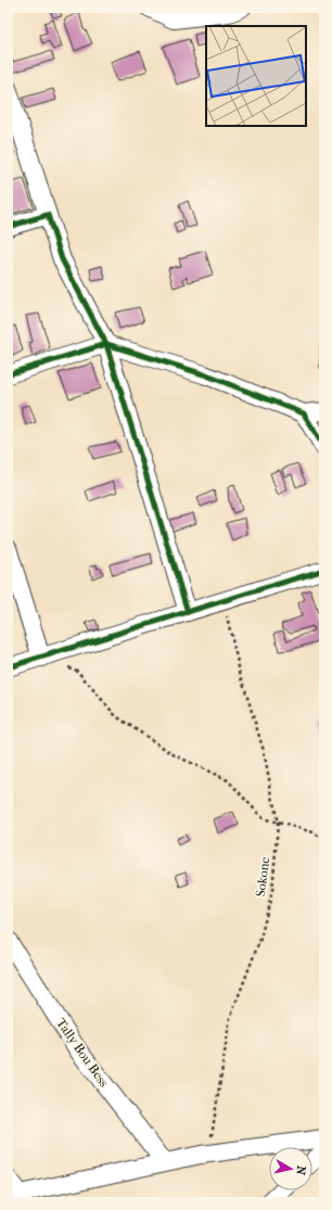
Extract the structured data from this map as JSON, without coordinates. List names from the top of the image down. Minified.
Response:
{"streets":{"street":["Tally Bou Bess"],"path":["Sokone"]},"north":"right"}
